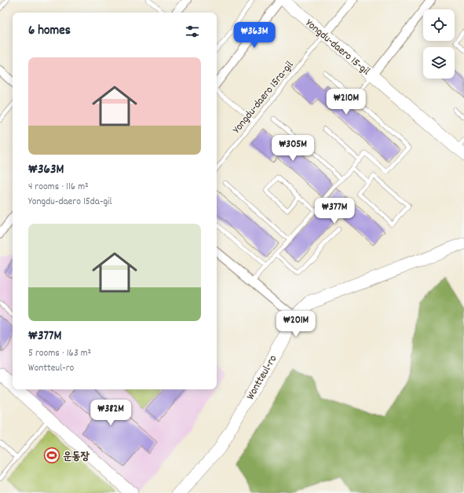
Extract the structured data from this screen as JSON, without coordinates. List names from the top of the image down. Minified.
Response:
{"streets":{"street":["Yongdu-daero 15-gil","Wontteul-ro"],"lane":["Yongdu-daero 15ra-gil"]},"crossings":[["Yongdu-daero 15-gil","Yongdu-daero 15ra-gil"]],"places":{"sports":["운동장"]},"page":{"heading":"6 homes","price":["₩363M","₩210M","₩305M","₩377M","₩201M","₩382M"],"list":[{"name":"₩363M","note":"4 rooms · 116 m² · Yongdu-daero 15da-gil"},{"name":"₩377M","note":"5 rooms · 163 m² · Wontteul-ro"}]}}
